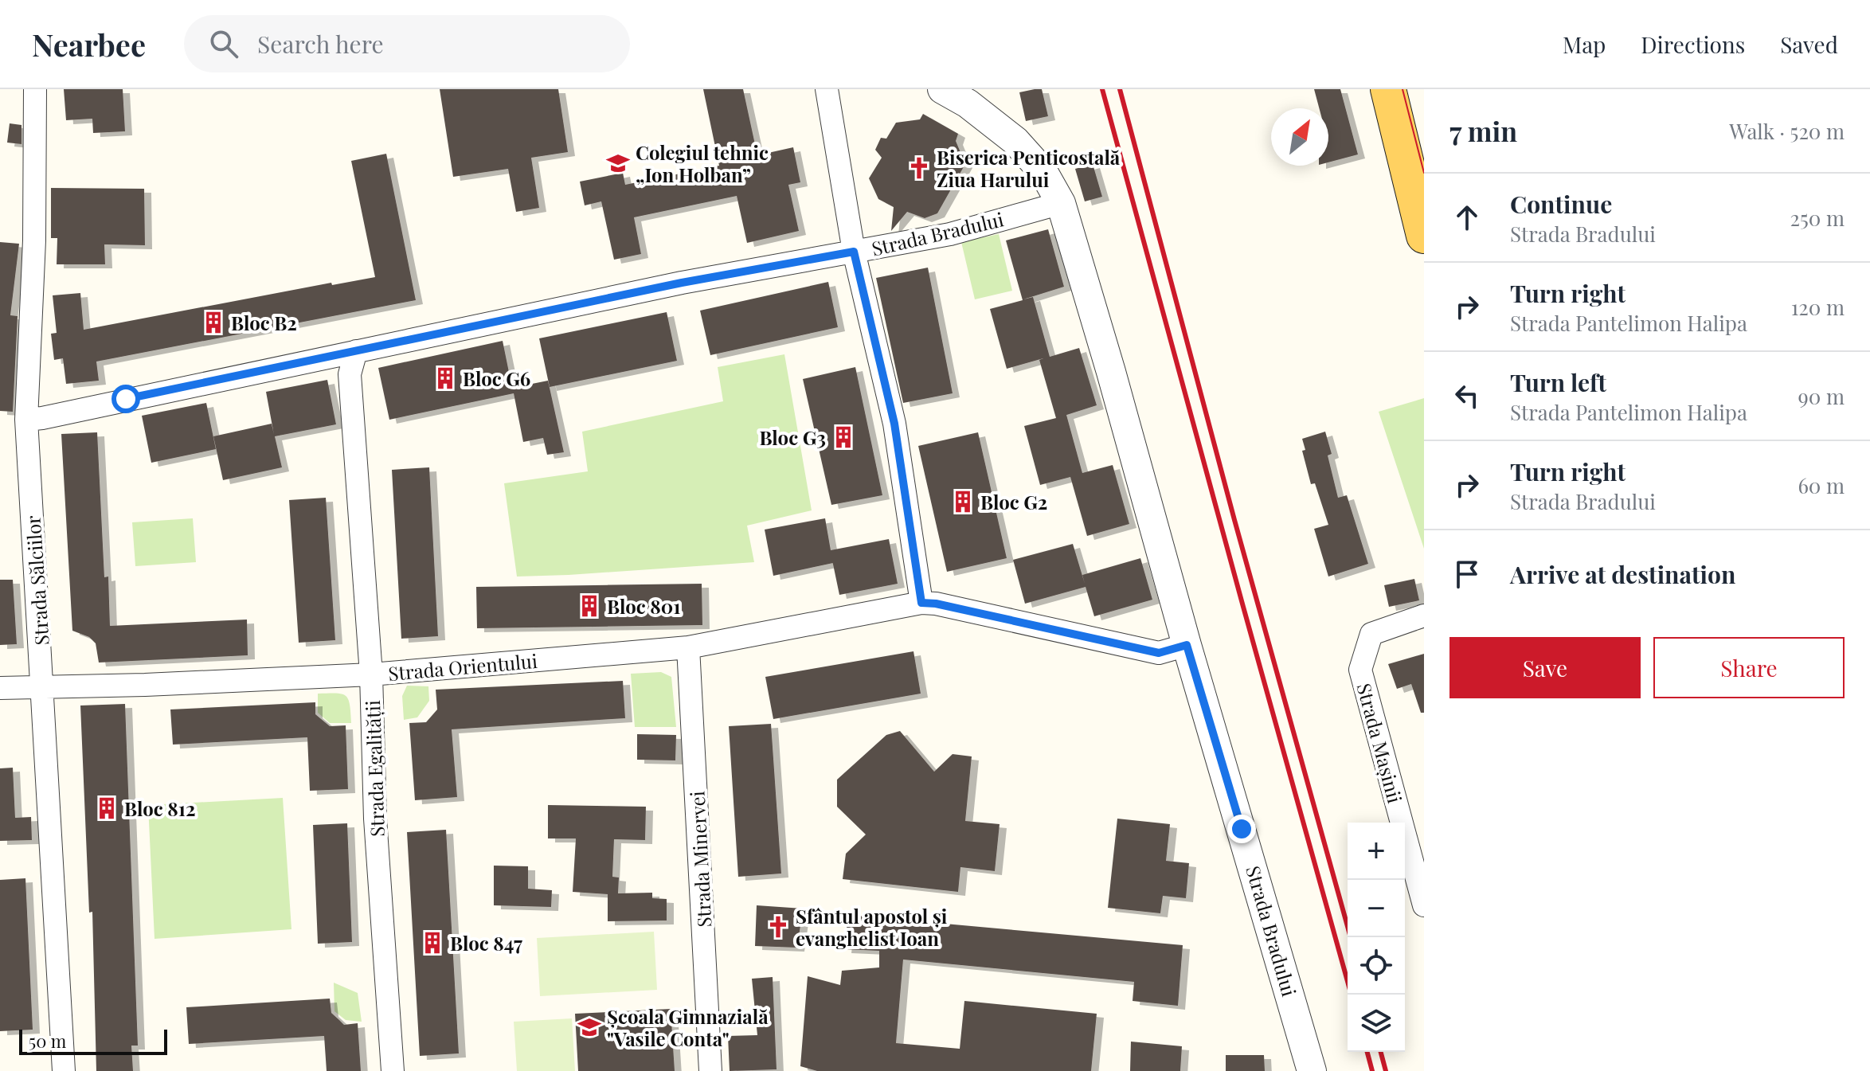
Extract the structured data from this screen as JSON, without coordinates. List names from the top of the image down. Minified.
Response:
{"streets":{"street":["Strada Bradului","Strada Sălciilor","Strada Orientului","Strada Mașinii","Strada Egalității","Strada Minervei"]},"crossings":[["Strada Bradului","Strada Sălciilor"],["Strada Bradului","Strada Orientului"],["Strada Bradului","Strada Egalității"],["Strada Sălciilor","Strada Orientului"],["Strada Orientului","Strada Egalității"],["Strada Orientului","Strada Minervei"]],"places":{"school or university":["Colegiul tehnic „Ion Holban”","Școala Gimnazială \"Vasile Conta\""],"church":["Biserica Penticostală Ziua Harului","Sfântul apostol și evanghelist Ioan"],"building":["Bloc B2","Bloc G6","Bloc G3","Bloc G2","Bloc 801","Bloc 812","Bloc 847"]},"scale_bar":"50 m","north":"top right","page":{"header":"Nearbee","search":"Search here","nav":["Map","Directions","Saved"],"heading":["7 min","Walk · 520 m"],"list":[["Continue","Strada Bradului","250 m"],["Turn right","Strada Pantelimon Halipa","120 m"],["Turn left","Strada Pantelimon Halipa","90 m"],["Turn right","Strada Bradului","60 m"],"Arrive at destination"],"buttons":["Save","Share"],"map_buttons":["+","−"],"scale":"50 m"}}
